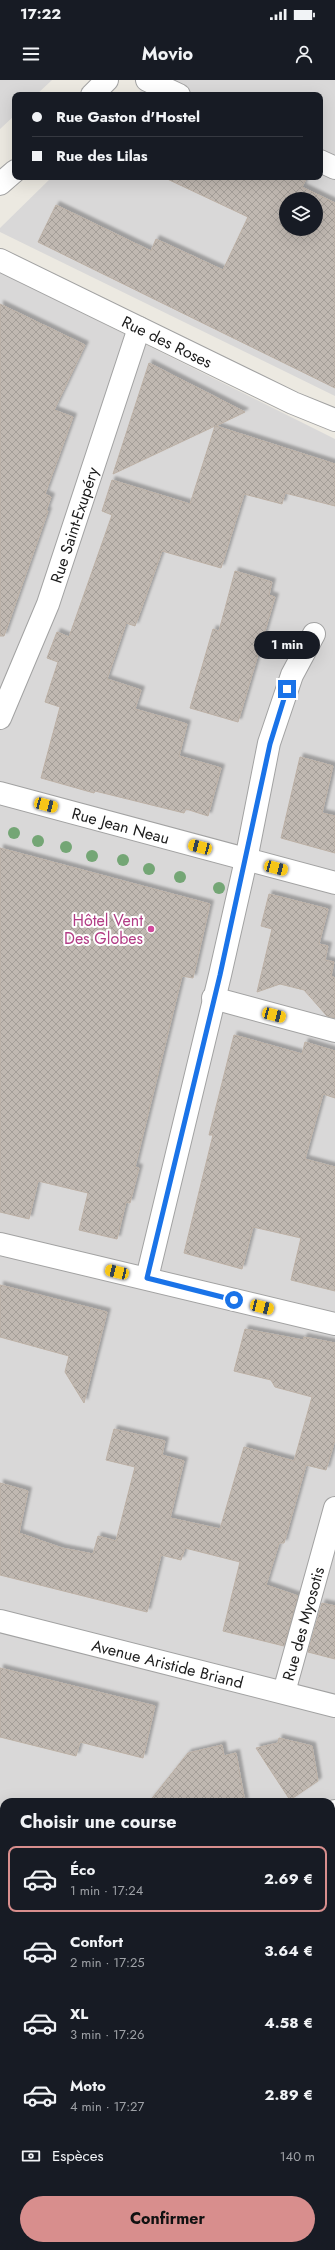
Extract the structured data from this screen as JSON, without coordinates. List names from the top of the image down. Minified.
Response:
{"streets":{"street":["Rue des Roses","Rue Saint-Exupéry","Rue Jean Neau","Rue des Myosotis","Avenue Aristide Briand"]},"crossings":[["Rue des Roses","Rue Saint-Exupéry"],["Rue des Myosotis","Avenue Aristide Briand"]],"places":["Hôtel Vent Des Globes"],"page":{"status":"17:22","header":"Movio","banner":["Rue Gaston d'Hostel","Rue des Lilas"],"bubble":"1 min","heading":"Choisir une course","list":[{"name":"Éco","note":"1 min · 17:24","value":"2.69 €"},{"name":"Confort","note":"2 min · 17:25","value":"3.64 €"},{"name":"XL","note":"3 min · 17:26","value":"4.58 €"},{"name":"Moto","note":"4 min · 17:27","value":"2.89 €"}],"pay":["Espèces","140 m"],"buttons":"Confirmer"}}
